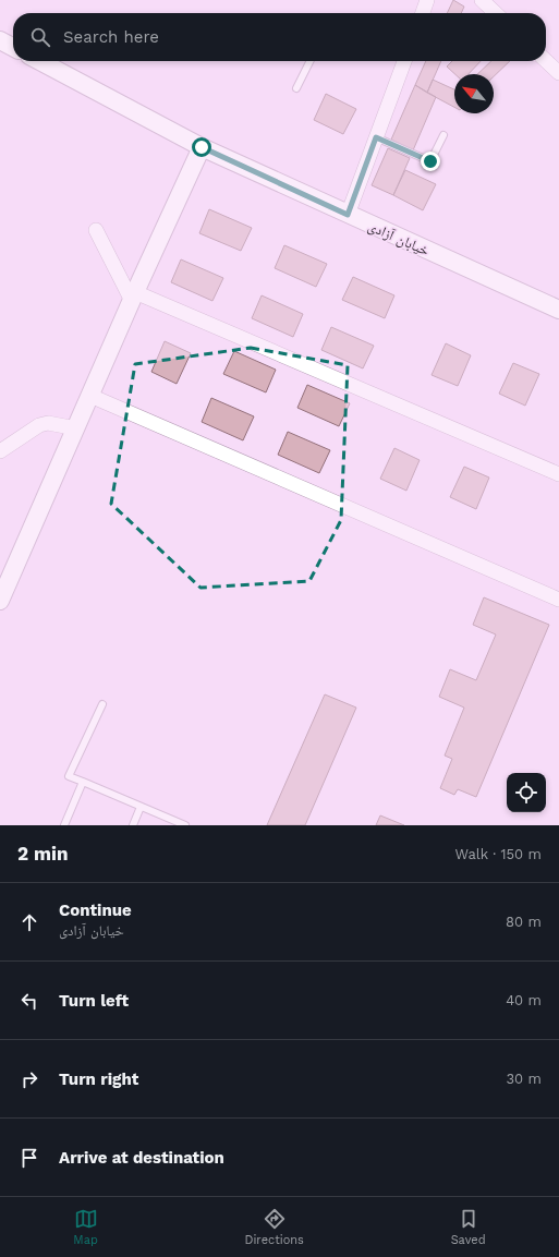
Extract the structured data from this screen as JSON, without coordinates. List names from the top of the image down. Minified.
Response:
{"streets":{"street":["خیابان آزادی"]},"north":"top left","page":{"search":"Search here","heading":["2 min","Walk · 150 m"],"list":[["Continue","خیابان آزادی","80 m"],["Turn left","40 m"],["Turn right","30 m"],"Arrive at destination"],"nav":["Map","Directions","Saved"]}}
